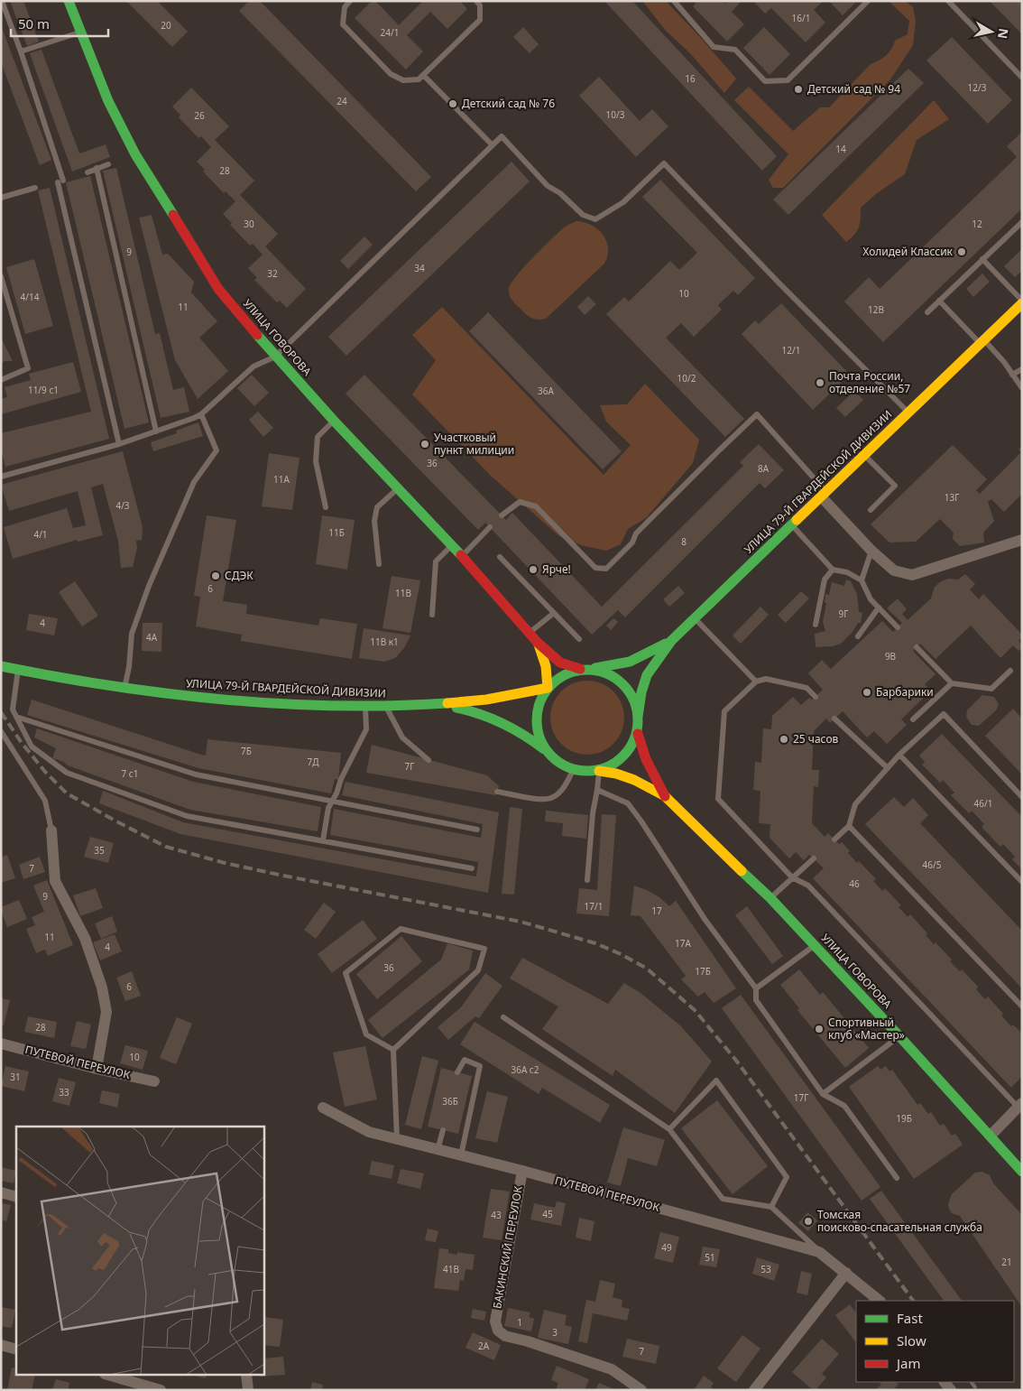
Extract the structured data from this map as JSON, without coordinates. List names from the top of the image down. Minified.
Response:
{"streets":{"main road":["УЛИЦА ГОВОРОВА","УЛИЦА 79-Й ГВАРДЕЙСКОЙ ДИВИЗИИ"],"street":["ПУТЕВОЙ ПЕРЕУЛОК","БАКИНСКИЙ ПЕРЕУЛОК"]},"crossings":[["УЛИЦА ГОВОРОВА","УЛИЦА 79-Й ГВАРДЕЙСКОЙ ДИВИЗИИ"],["ПУТЕВОЙ ПЕРЕУЛОК","БАКИНСКИЙ ПЕРЕУЛОК"]],"places":["Детский сад № 94","Детский сад № 76","Холидей Классик","Почта России, отделение №57","Участковый пункт милиции","Ярче!","СДЭК","Барбарики","25 часов","Спортивный клуб «Мастер»","Томская поисково-спасательная служба"],"house_numbers":["16/1","20","24/1","16","12/3","24","10/3","26","14","28","30","12","9","34","32","10","4/14","11","12В","12/1","10/2","11/9 с1","36А","36","8А","11А","13Г","4/3","11Б","4/1","8","6","11В","9Г","4","4А","11В к1","9В","7Б","7Д","7Г","7 с1","46/1","35","46/5","7","46","9","17/1","17","11","17А","4","36","17Б","6","28","10","36А с2","31","33","17Г","36Б","19Б","45","43","49","51","21","41В","53","1","3","2А","7"],"legend":["Fast","Slow","Jam"],"scale_bar":"50 m","north":"right"}
